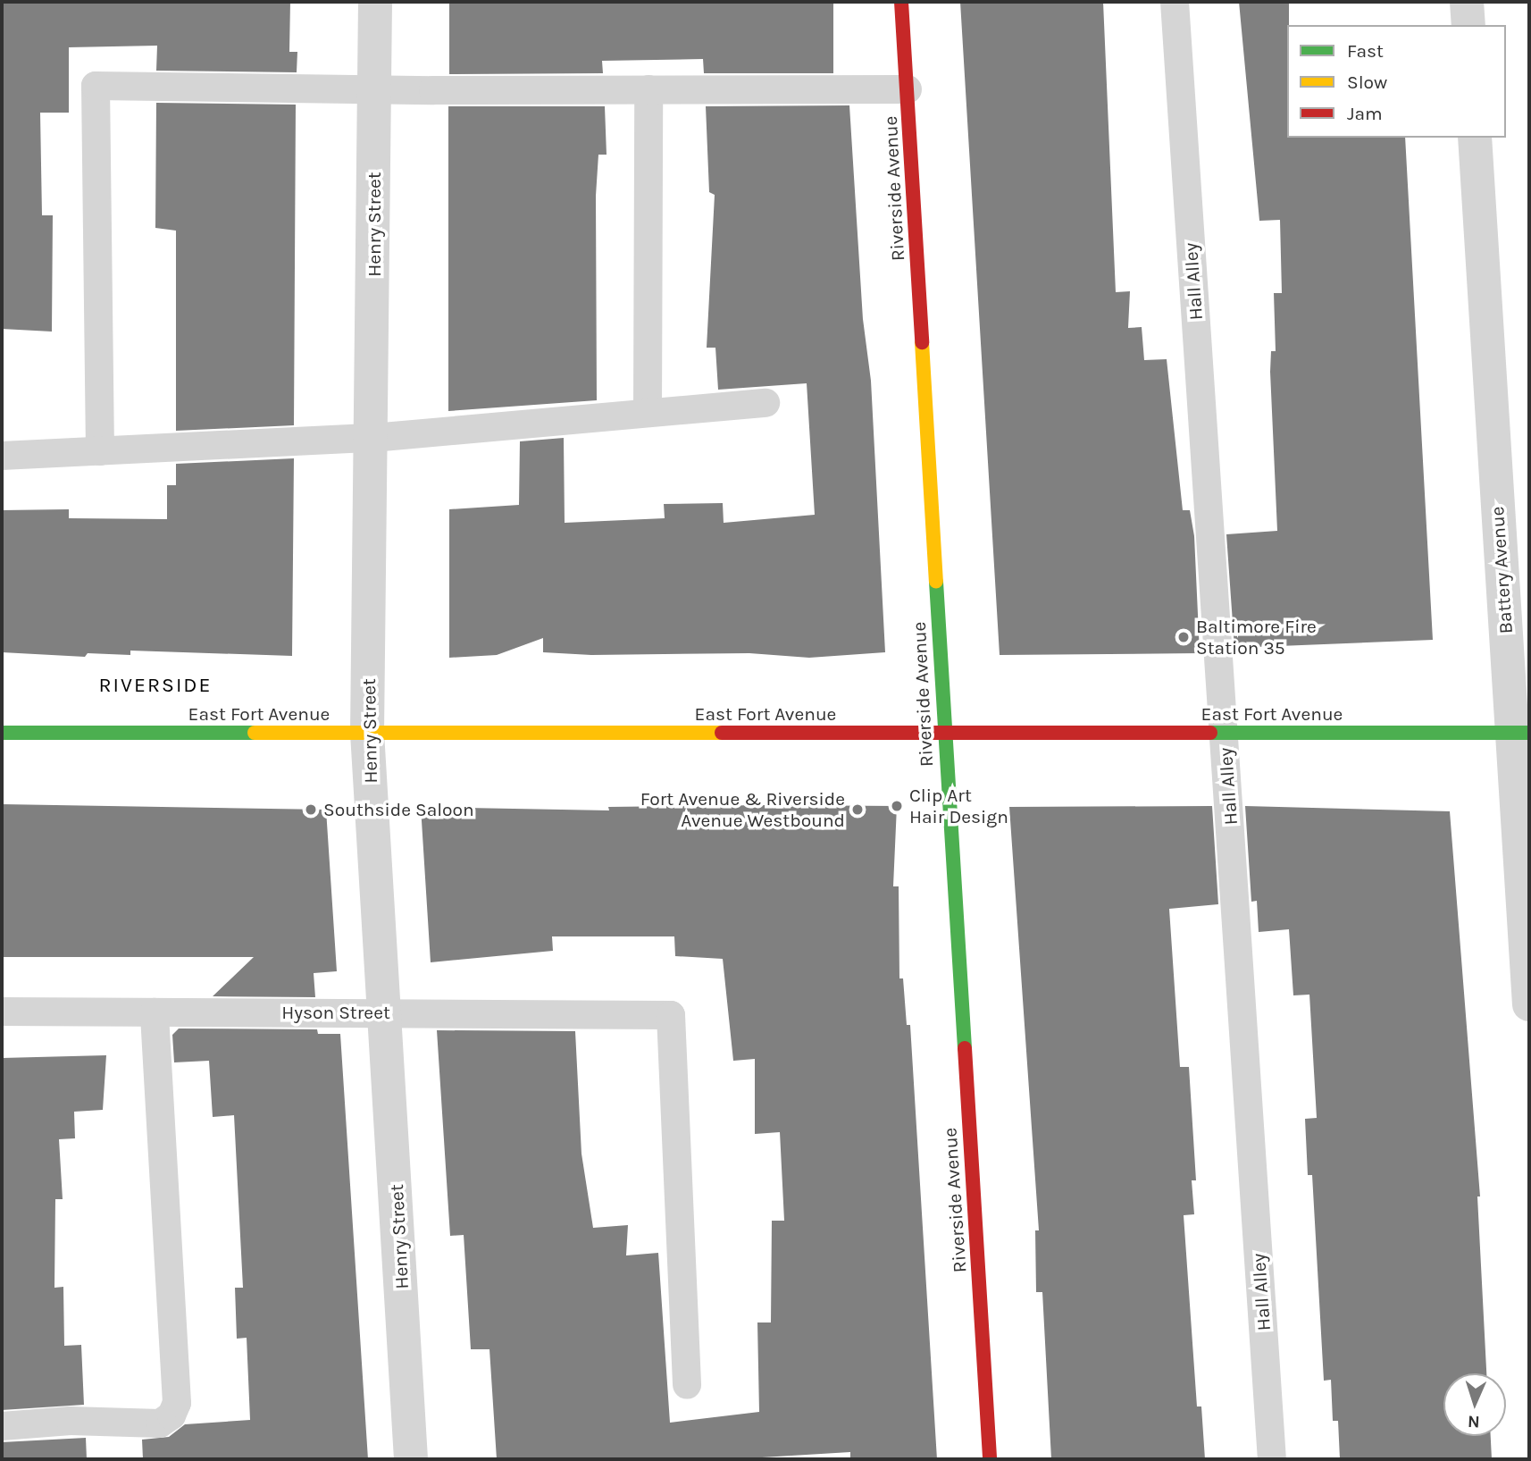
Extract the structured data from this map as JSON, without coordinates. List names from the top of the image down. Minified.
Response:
{"streets":{"street":["Riverside Avenue","Henry Street","Battery Avenue","East Fort Avenue"],"lane":["Hall Alley","Hyson Street"]},"crossings":[["Riverside Avenue","East Fort Avenue"],["Henry Street","East Fort Avenue"],["Henry Street","Hyson Street"],["Hall Alley","East Fort Avenue"],["Battery Avenue","East Fort Avenue"]],"districts":["RIVERSIDE"],"places":["Baltimore Fire Station 35","Clip Art Hair Design","Southside Saloon","Fort Avenue & Riverside Avenue Westbound"],"legend":["Fast","Slow","Jam"],"north":"bottom"}
